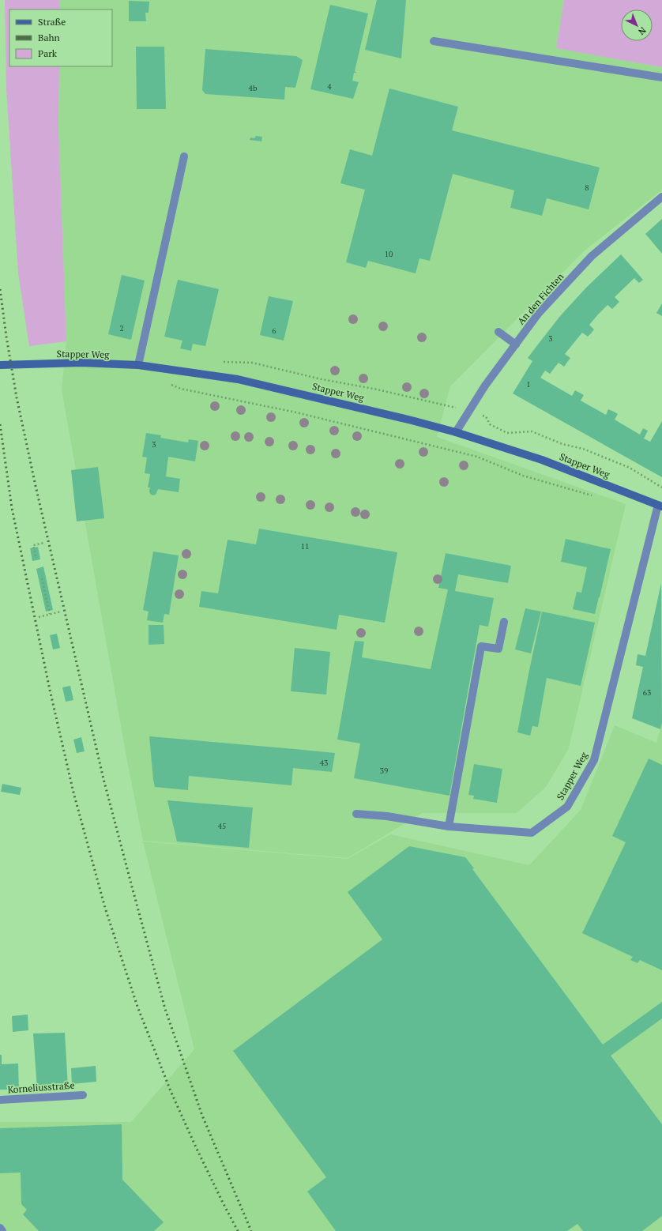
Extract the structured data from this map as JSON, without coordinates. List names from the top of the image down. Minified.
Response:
{"streets":{"main road":["Stapper Weg"],"street":["An den Fichten","Korneliusstraße"]},"crossings":[["An den Fichten","Stapper Weg"]],"house_numbers":["4","4b","8","10","2","6","3","1","3","11","63","43","39","45"],"legend":["Straße","Bahn","Park"],"north":"bottom right"}
